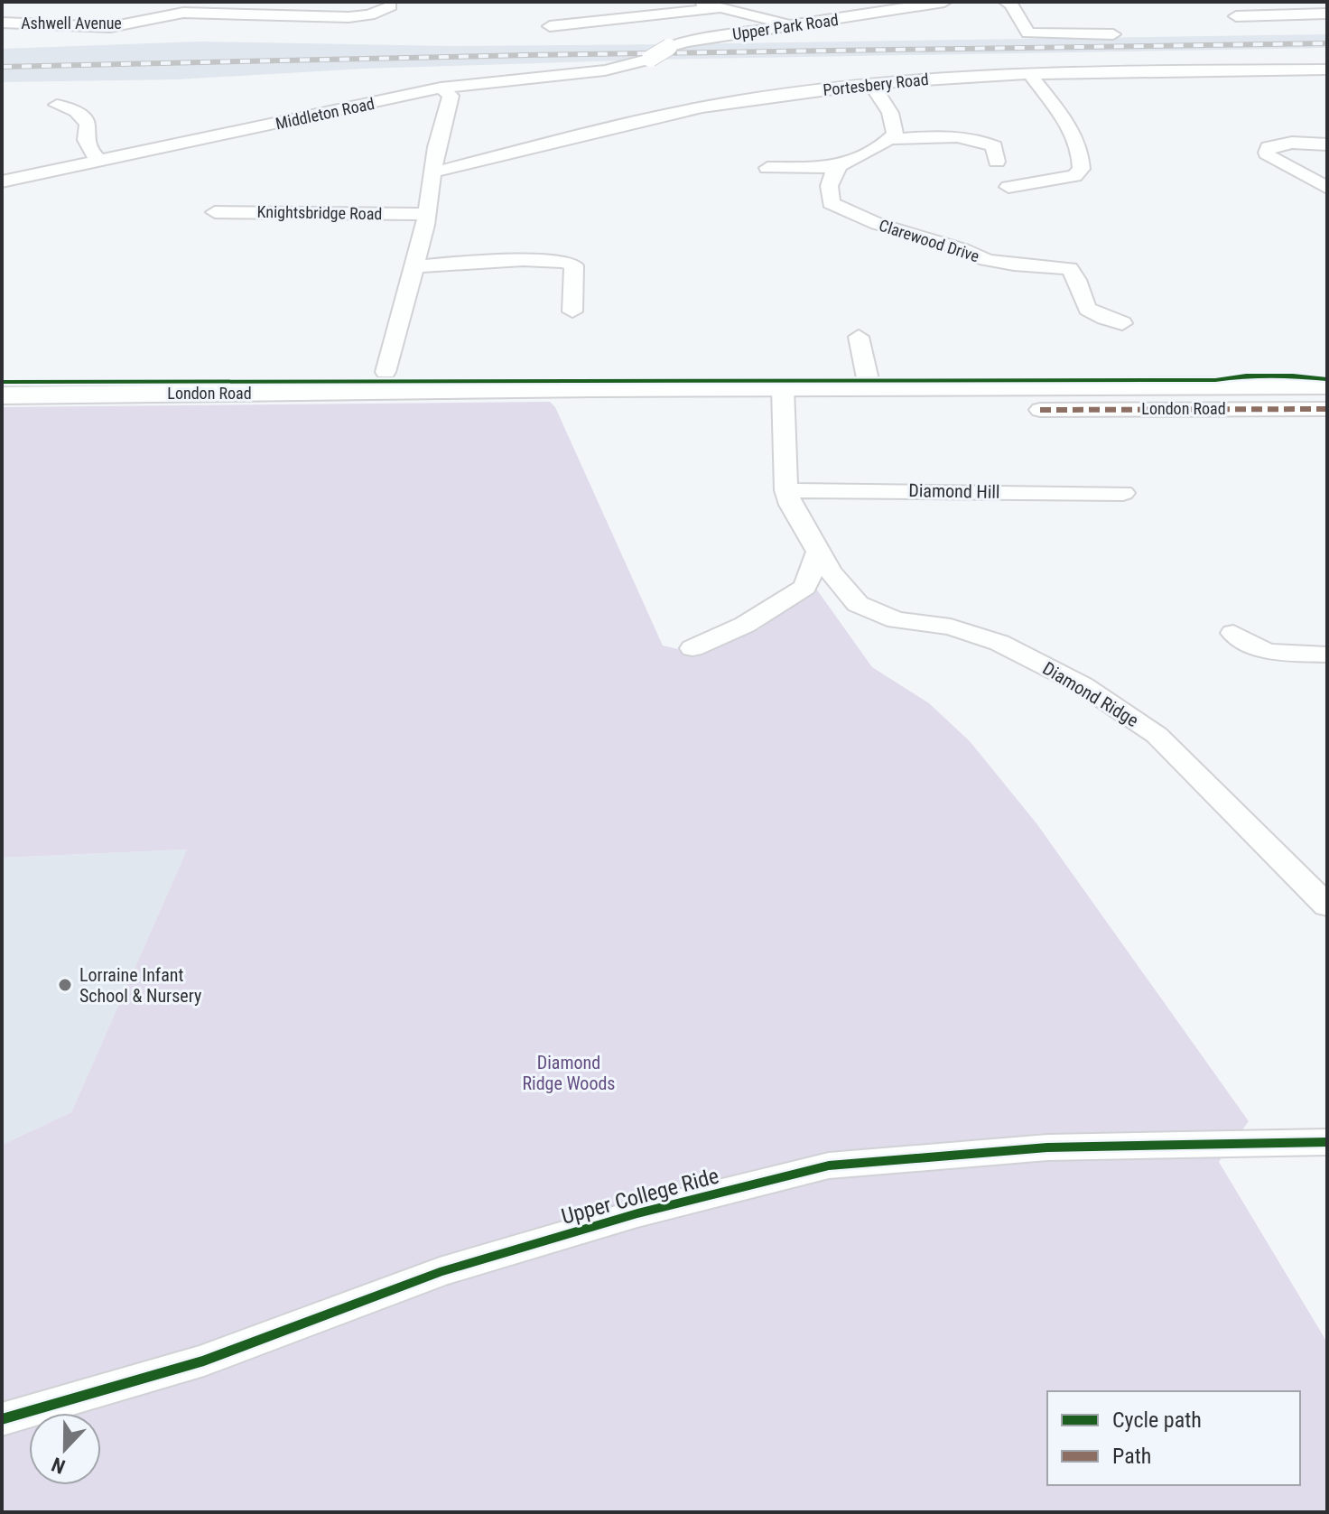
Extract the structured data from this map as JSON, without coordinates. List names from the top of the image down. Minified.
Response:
{"streets":{"main road":["London Road"],"street":["Ashwell Avenue","Upper Park Road","Portesbery Road","Middleton Road","Knightsbridge Road","Clarewood Drive","Diamond Hill","Diamond Ridge","Upper College Ride"]},"crossings":[["Upper Park Road","Middleton Road"],["London Road","Diamond Ridge"],["Diamond Hill","Diamond Ridge"]],"parks":["Diamond Ridge Woods"],"places":["Lorraine Infant School & Nursery"],"legend":["Cycle path","Path"],"north":"bottom"}
